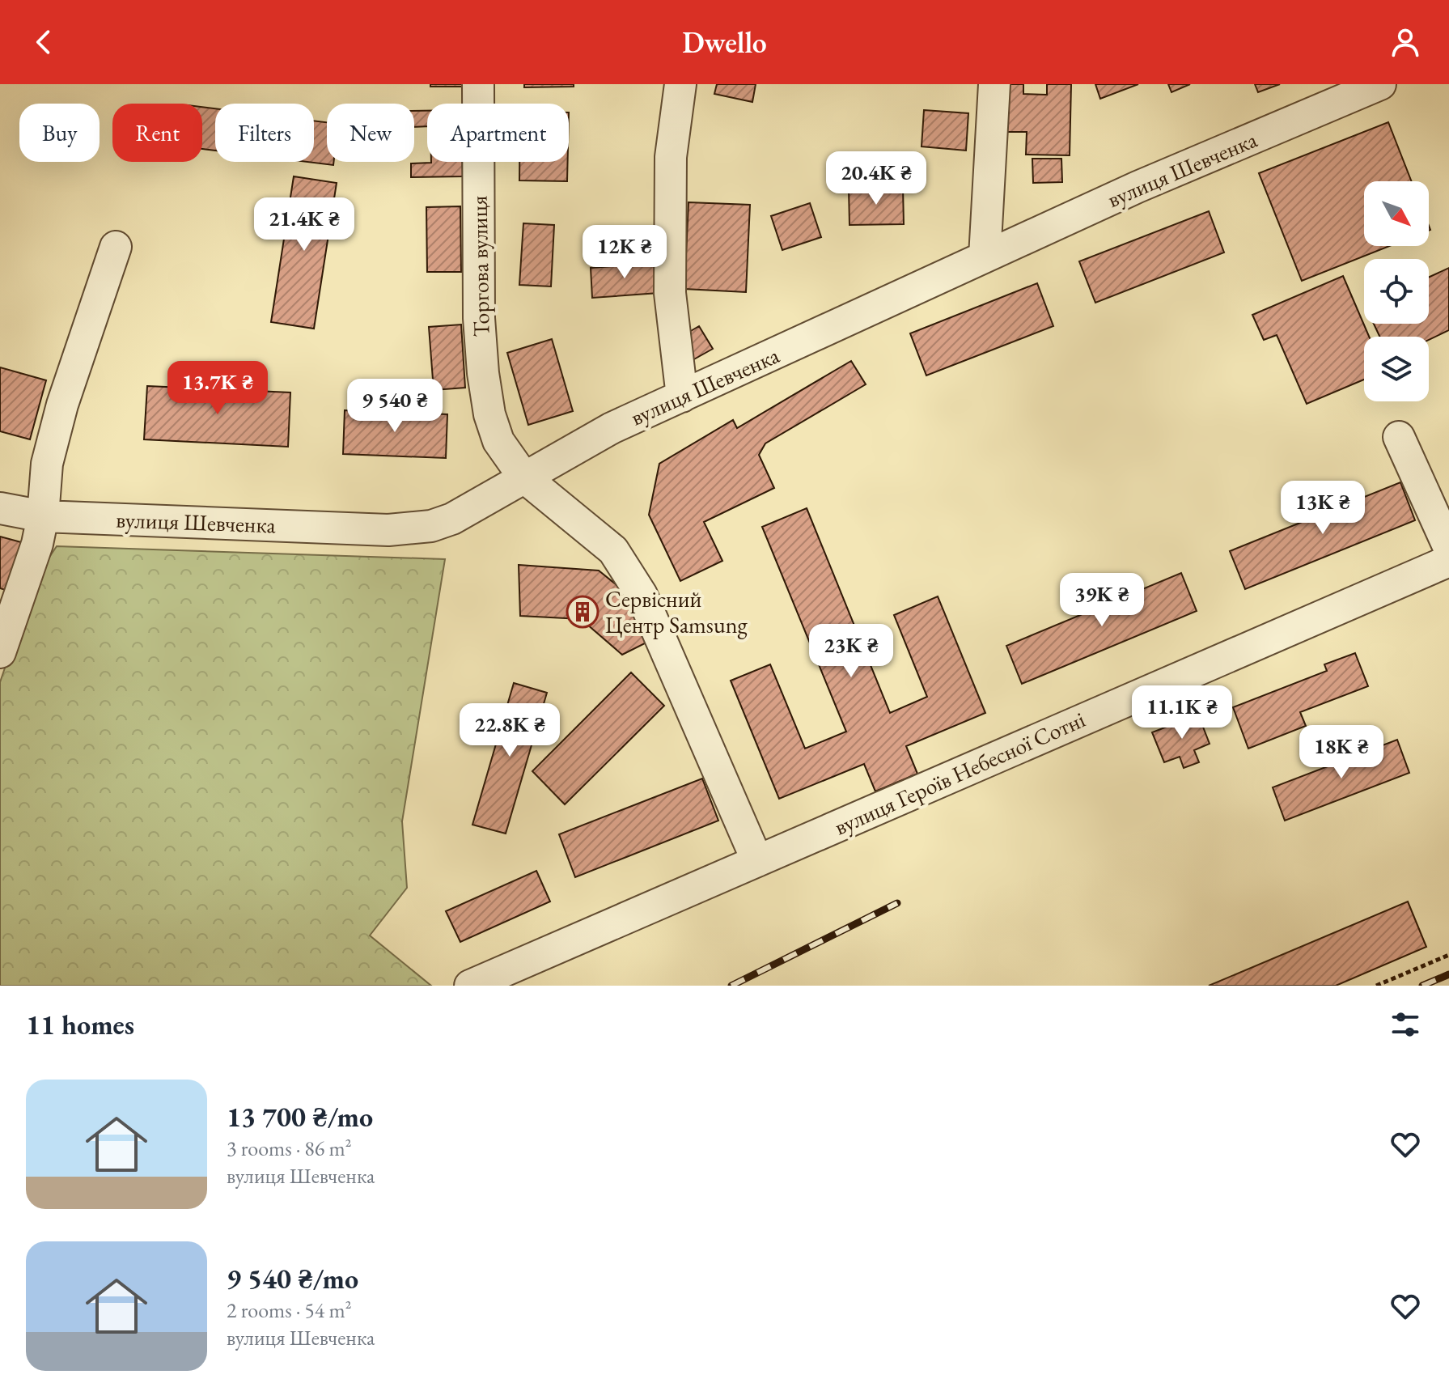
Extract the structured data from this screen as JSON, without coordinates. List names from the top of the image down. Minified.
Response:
{"streets":{"street":["вулиця Шевченка","Торгова вулиця","вулиця Героїв Небесної Сотні"]},"crossings":[["вулиця Шевченка","Торгова вулиця"],["Торгова вулиця","вулиця Героїв Небесної Сотні"]],"places":{"building":["Сервісний Центр Samsung"]},"north":"bottom right","page":{"header":"Dwello","chip":["Buy","Rent","Filters","New","Apartment"],"price":["20.4K ₴","21.4K ₴","12K ₴","13.7K ₴","9 540 ₴","13K ₴","39K ₴","23K ₴","11.1K ₴","22.8K ₴","18K ₴"],"heading":"11 homes","list":[{"name":"13 700 ₴/mo","note":"3 rooms · 86 m² · вулиця Шевченка"},{"name":"9 540 ₴/mo","note":"2 rooms · 54 m² · вулиця Шевченка"}]}}
